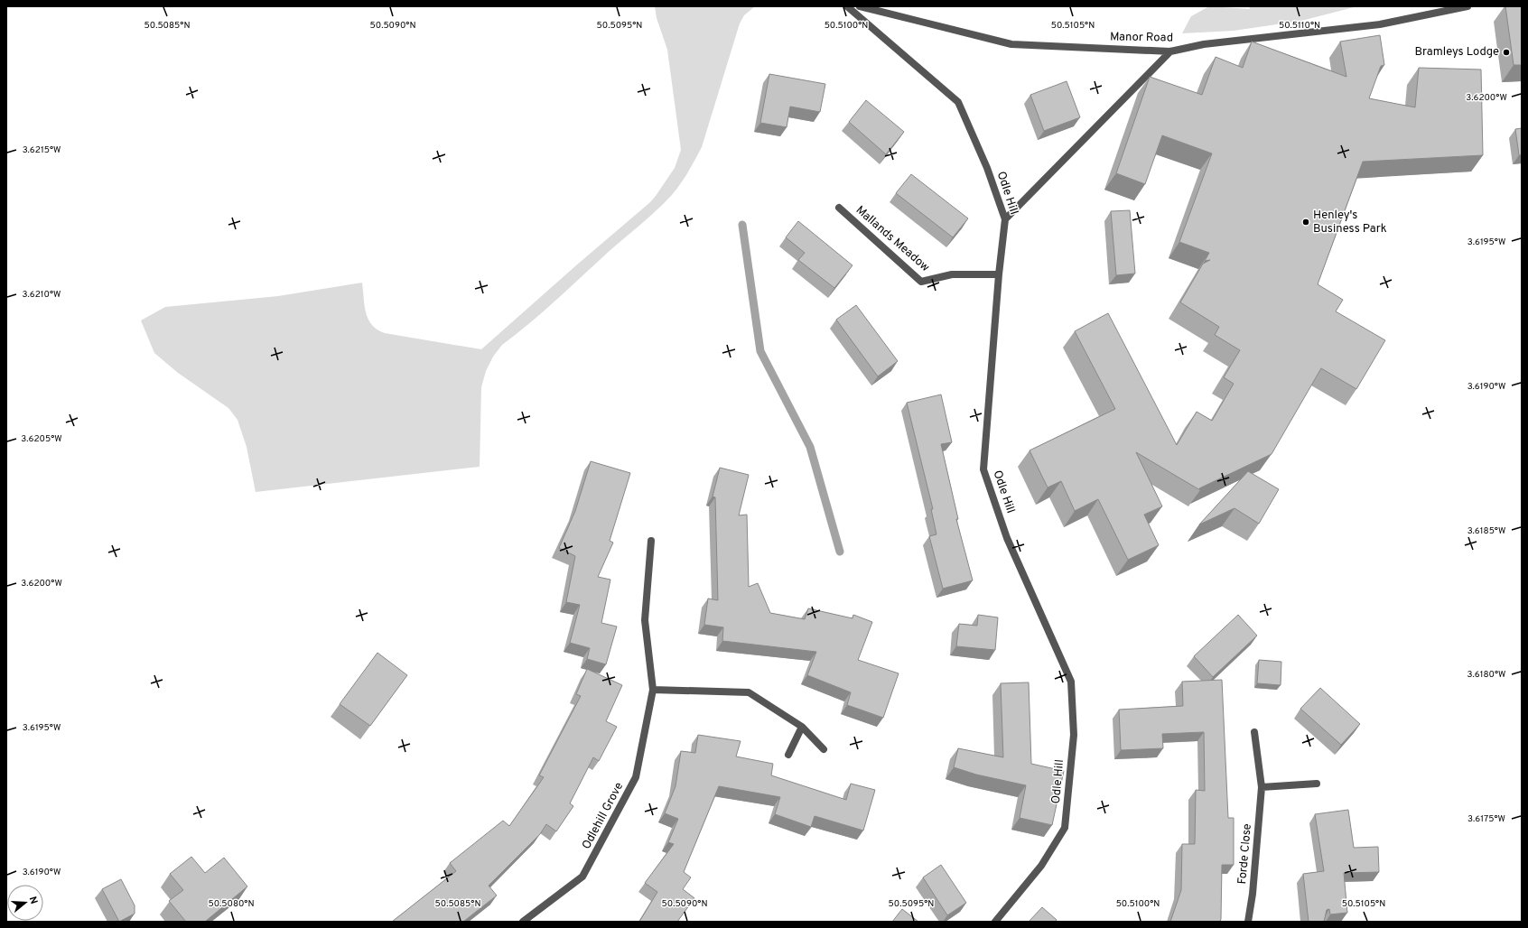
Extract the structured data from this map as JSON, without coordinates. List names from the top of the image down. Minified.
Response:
{"streets":{"street":["Manor Road","Odle Hill","Mallands Meadow","Odlehill Grove","Forde Close"]},"crossings":[["Odle Hill","Mallands Meadow"]],"places":["Bramleys Lodge","Henley's Business Park"],"north":"right","coordinates":["50.5085°N","50.5090°N","50.5095°N","50.5100°N","50.5105°N","50.5110°N","3.6200°W","3.6215°W","3.6195°W","3.6210°W","3.6190°W","3.6205°W","3.6185°W","3.6180°W","3.6175°W","50.5080°N"]}
